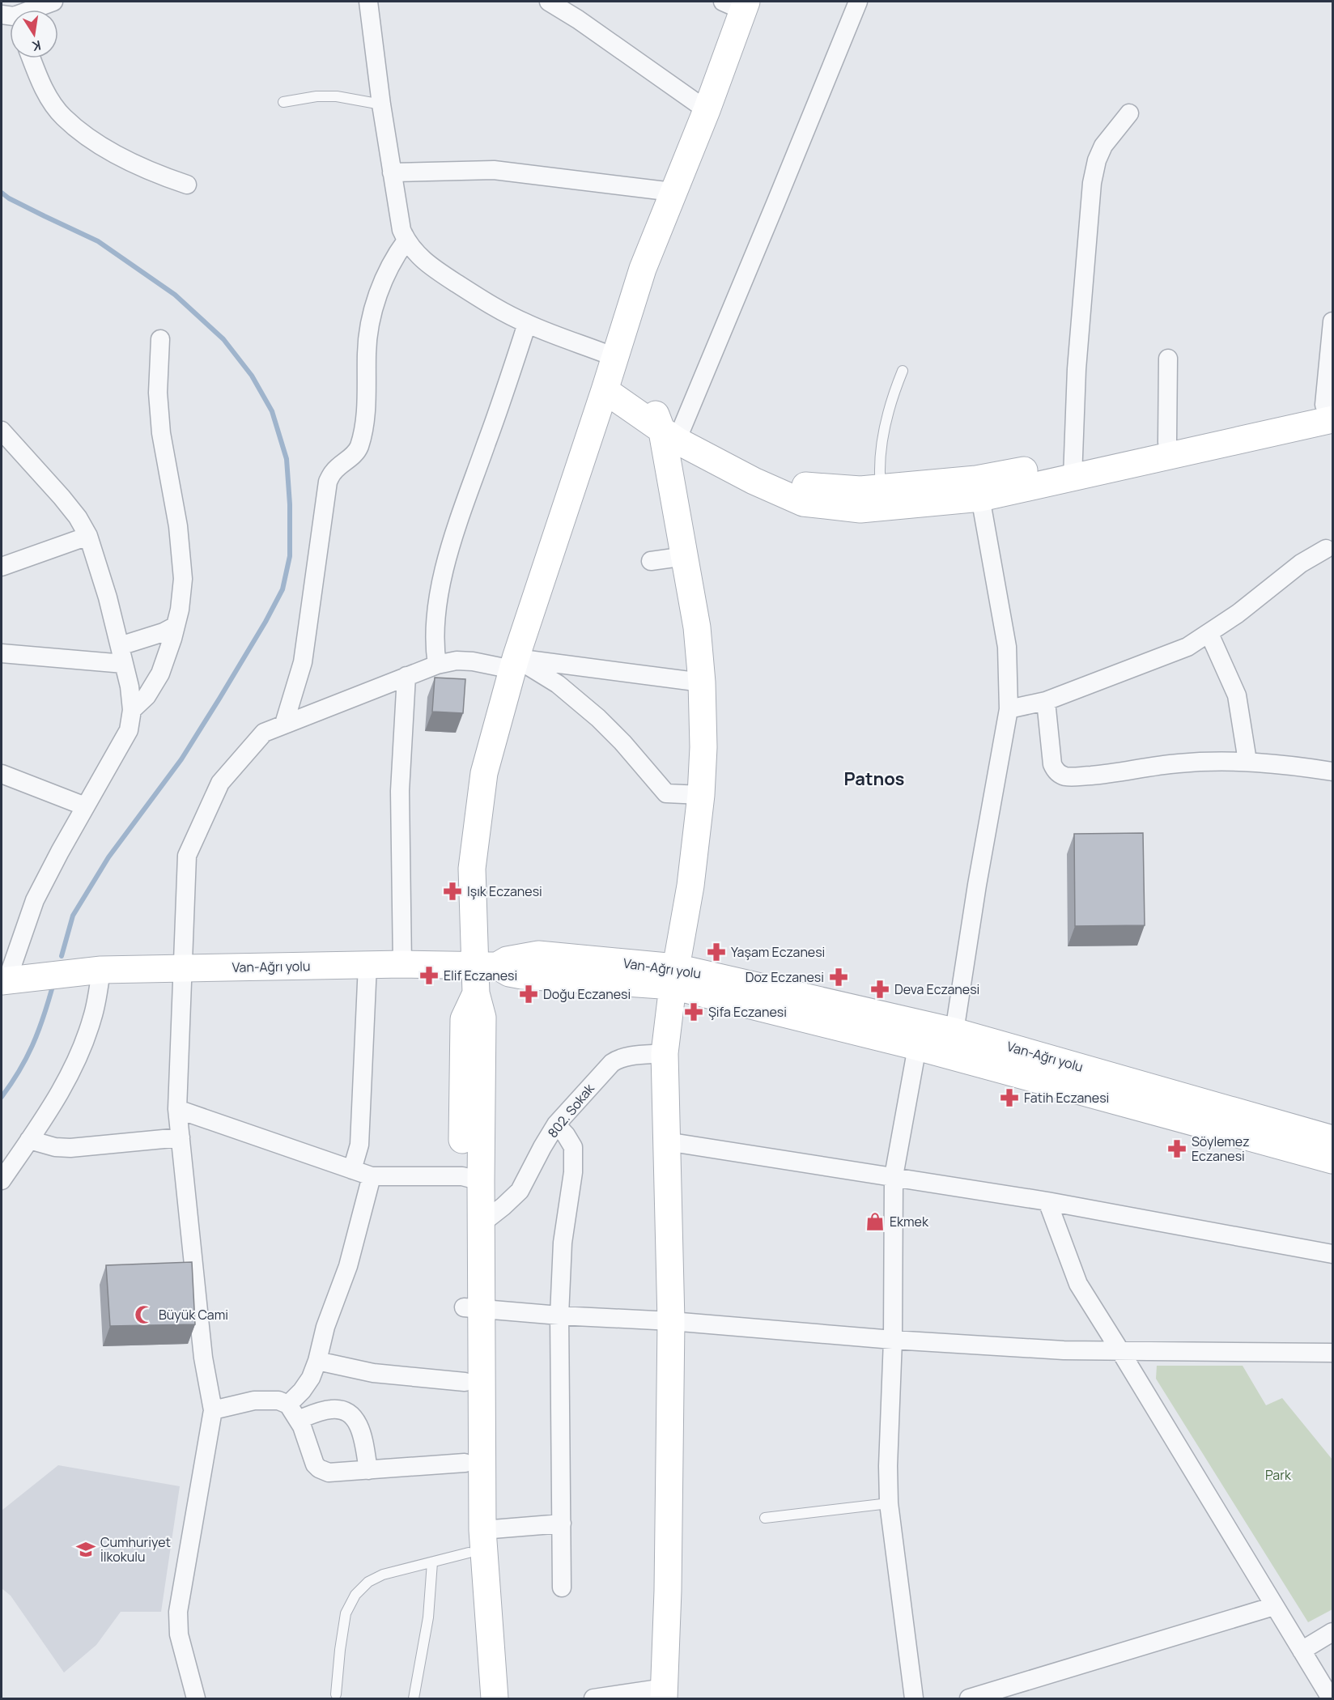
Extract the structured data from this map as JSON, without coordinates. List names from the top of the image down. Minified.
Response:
{"streets":{"main road":["Van-Ağrı yolu"],"street":["802. Sokak"]},"districts":["Patnos"],"parks":["Park"],"places":{"pharmacy":["Işık Eczanesi","Yaşam Eczanesi","Elif Eczanesi","Doz Eczanesi","Deva Eczanesi","Doğu Eczanesi","Şifa Eczanesi","Fatih Eczanesi","Söylemez Eczanesi"],"shop":["Ekmek"],"mosque":["Büyük Cami"],"school or university":["Cumhuriyet İlkokulu"]},"north":"bottom"}
